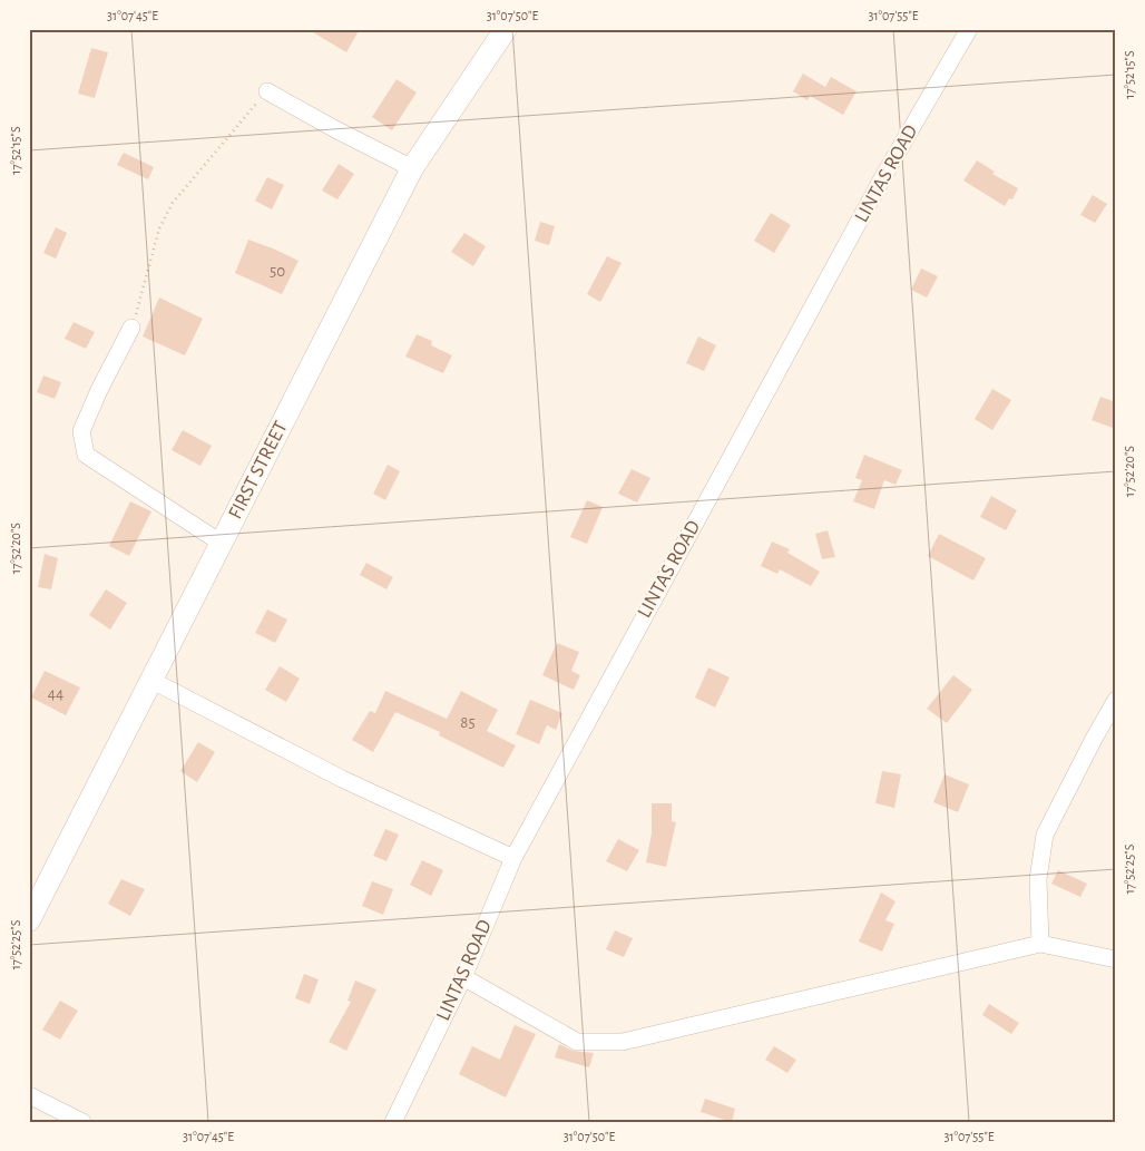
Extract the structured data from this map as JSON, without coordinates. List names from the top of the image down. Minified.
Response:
{"streets":{"street":["LINTAS ROAD","FIRST STREET"]},"house_numbers":["50","44","85"],"coordinates":["31°07'45\"E","31°07'50\"E","31°07'55\"E","17°52'15\"S","17°52'20\"S","17°52'25\"S"]}
